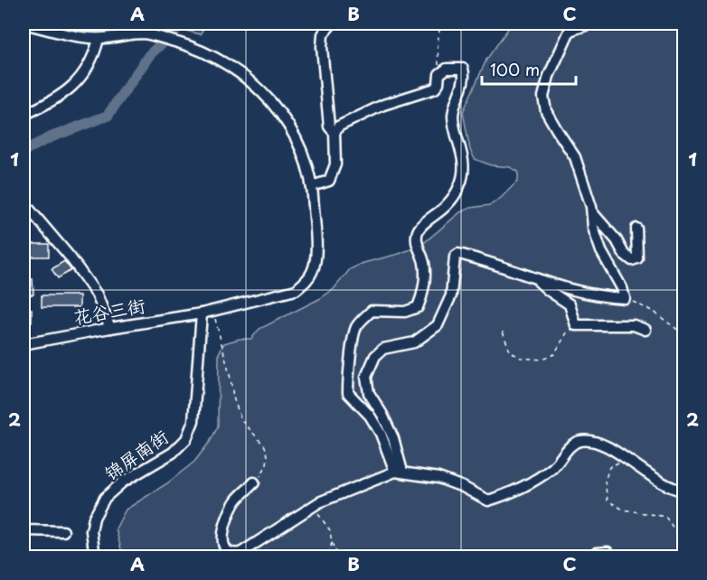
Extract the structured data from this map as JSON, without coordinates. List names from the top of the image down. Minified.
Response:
{"streets":{"street":["花谷三街","锦屏南街"]},"crossings":[["花谷三街","锦屏南街"]],"scale_bar":"100 m","grid":{"columns":["A","B","C"],"rows":["1","2"]}}
